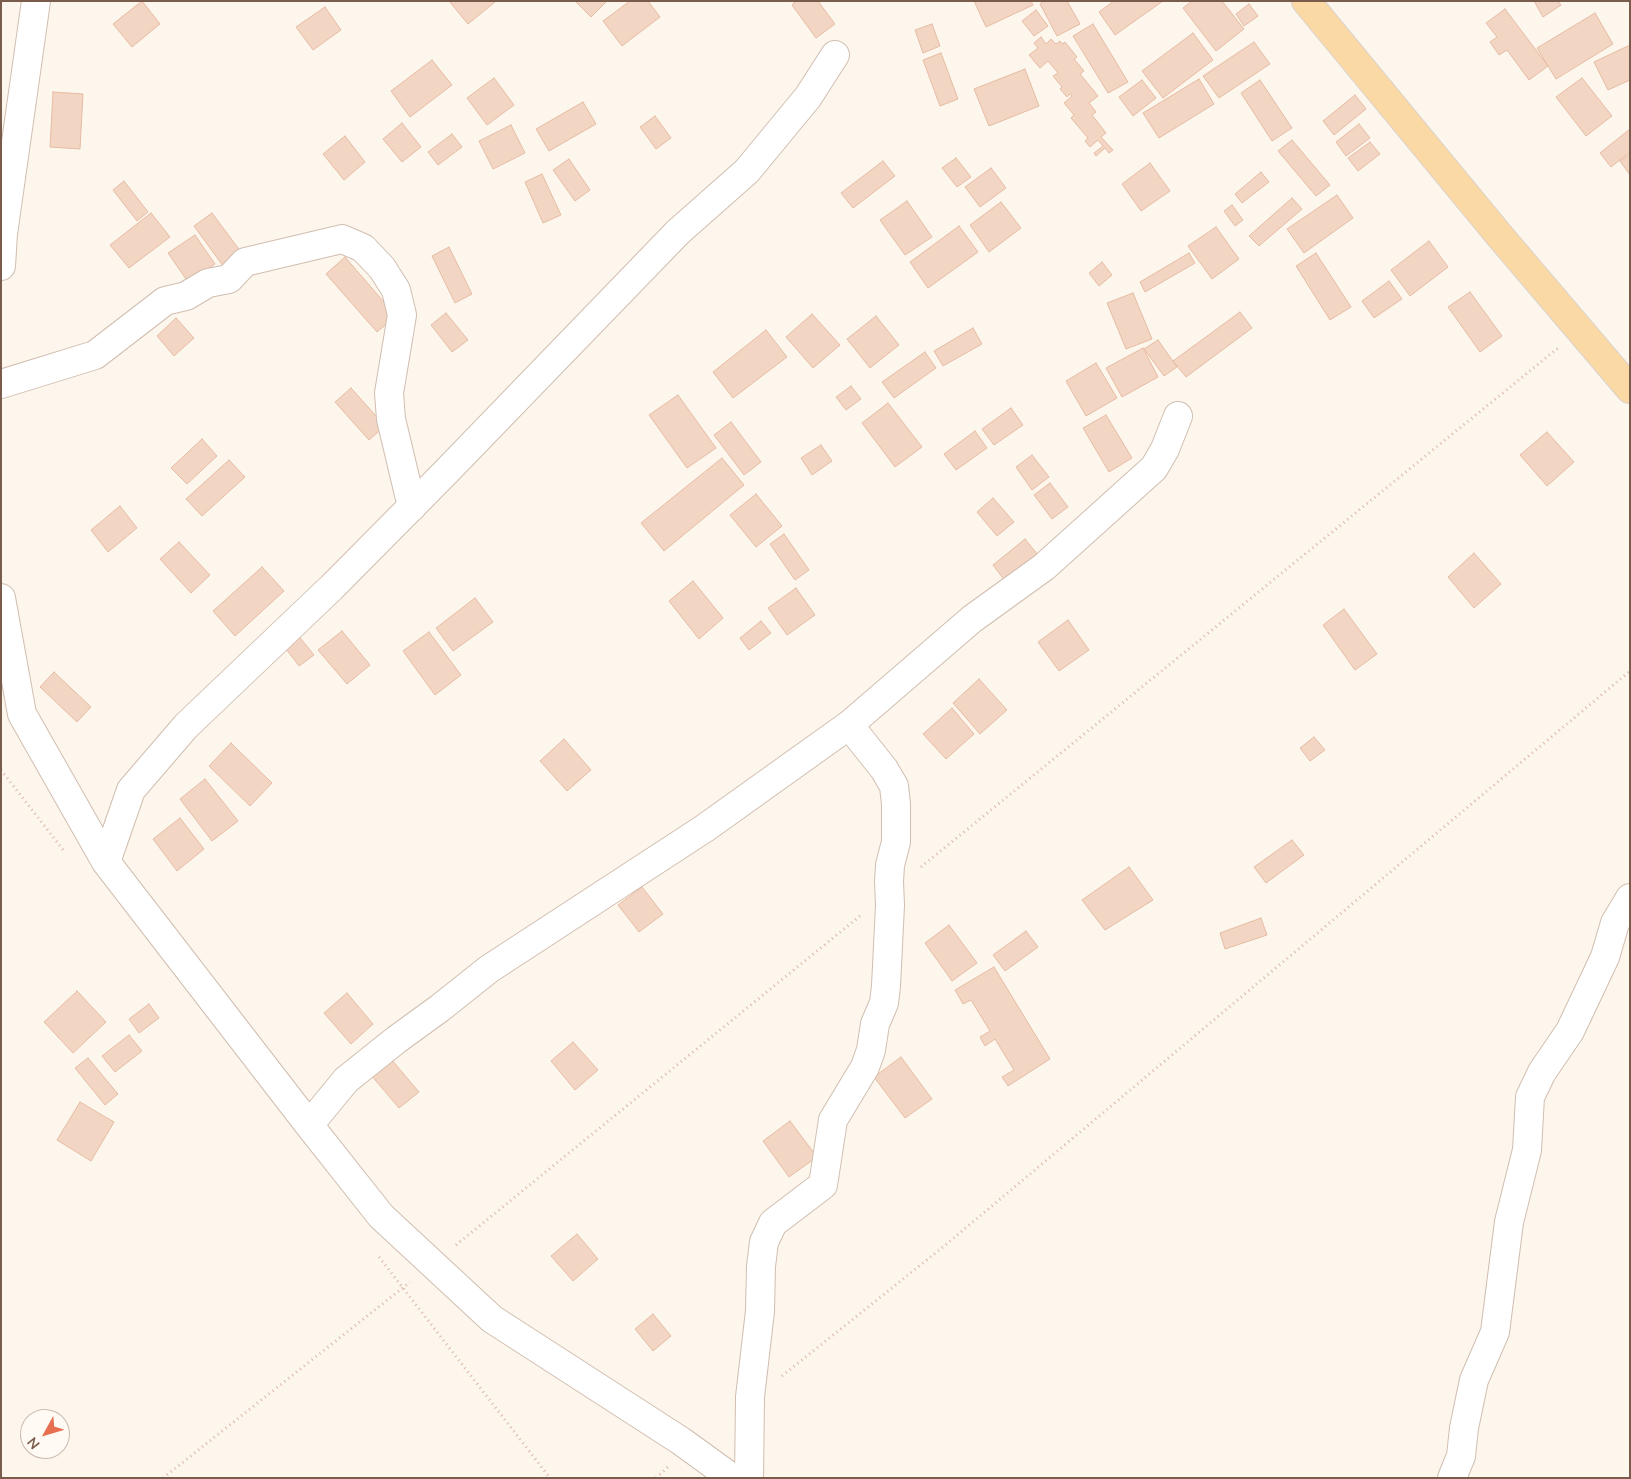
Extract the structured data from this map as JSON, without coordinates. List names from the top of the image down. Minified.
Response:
{"north":"bottom left"}
